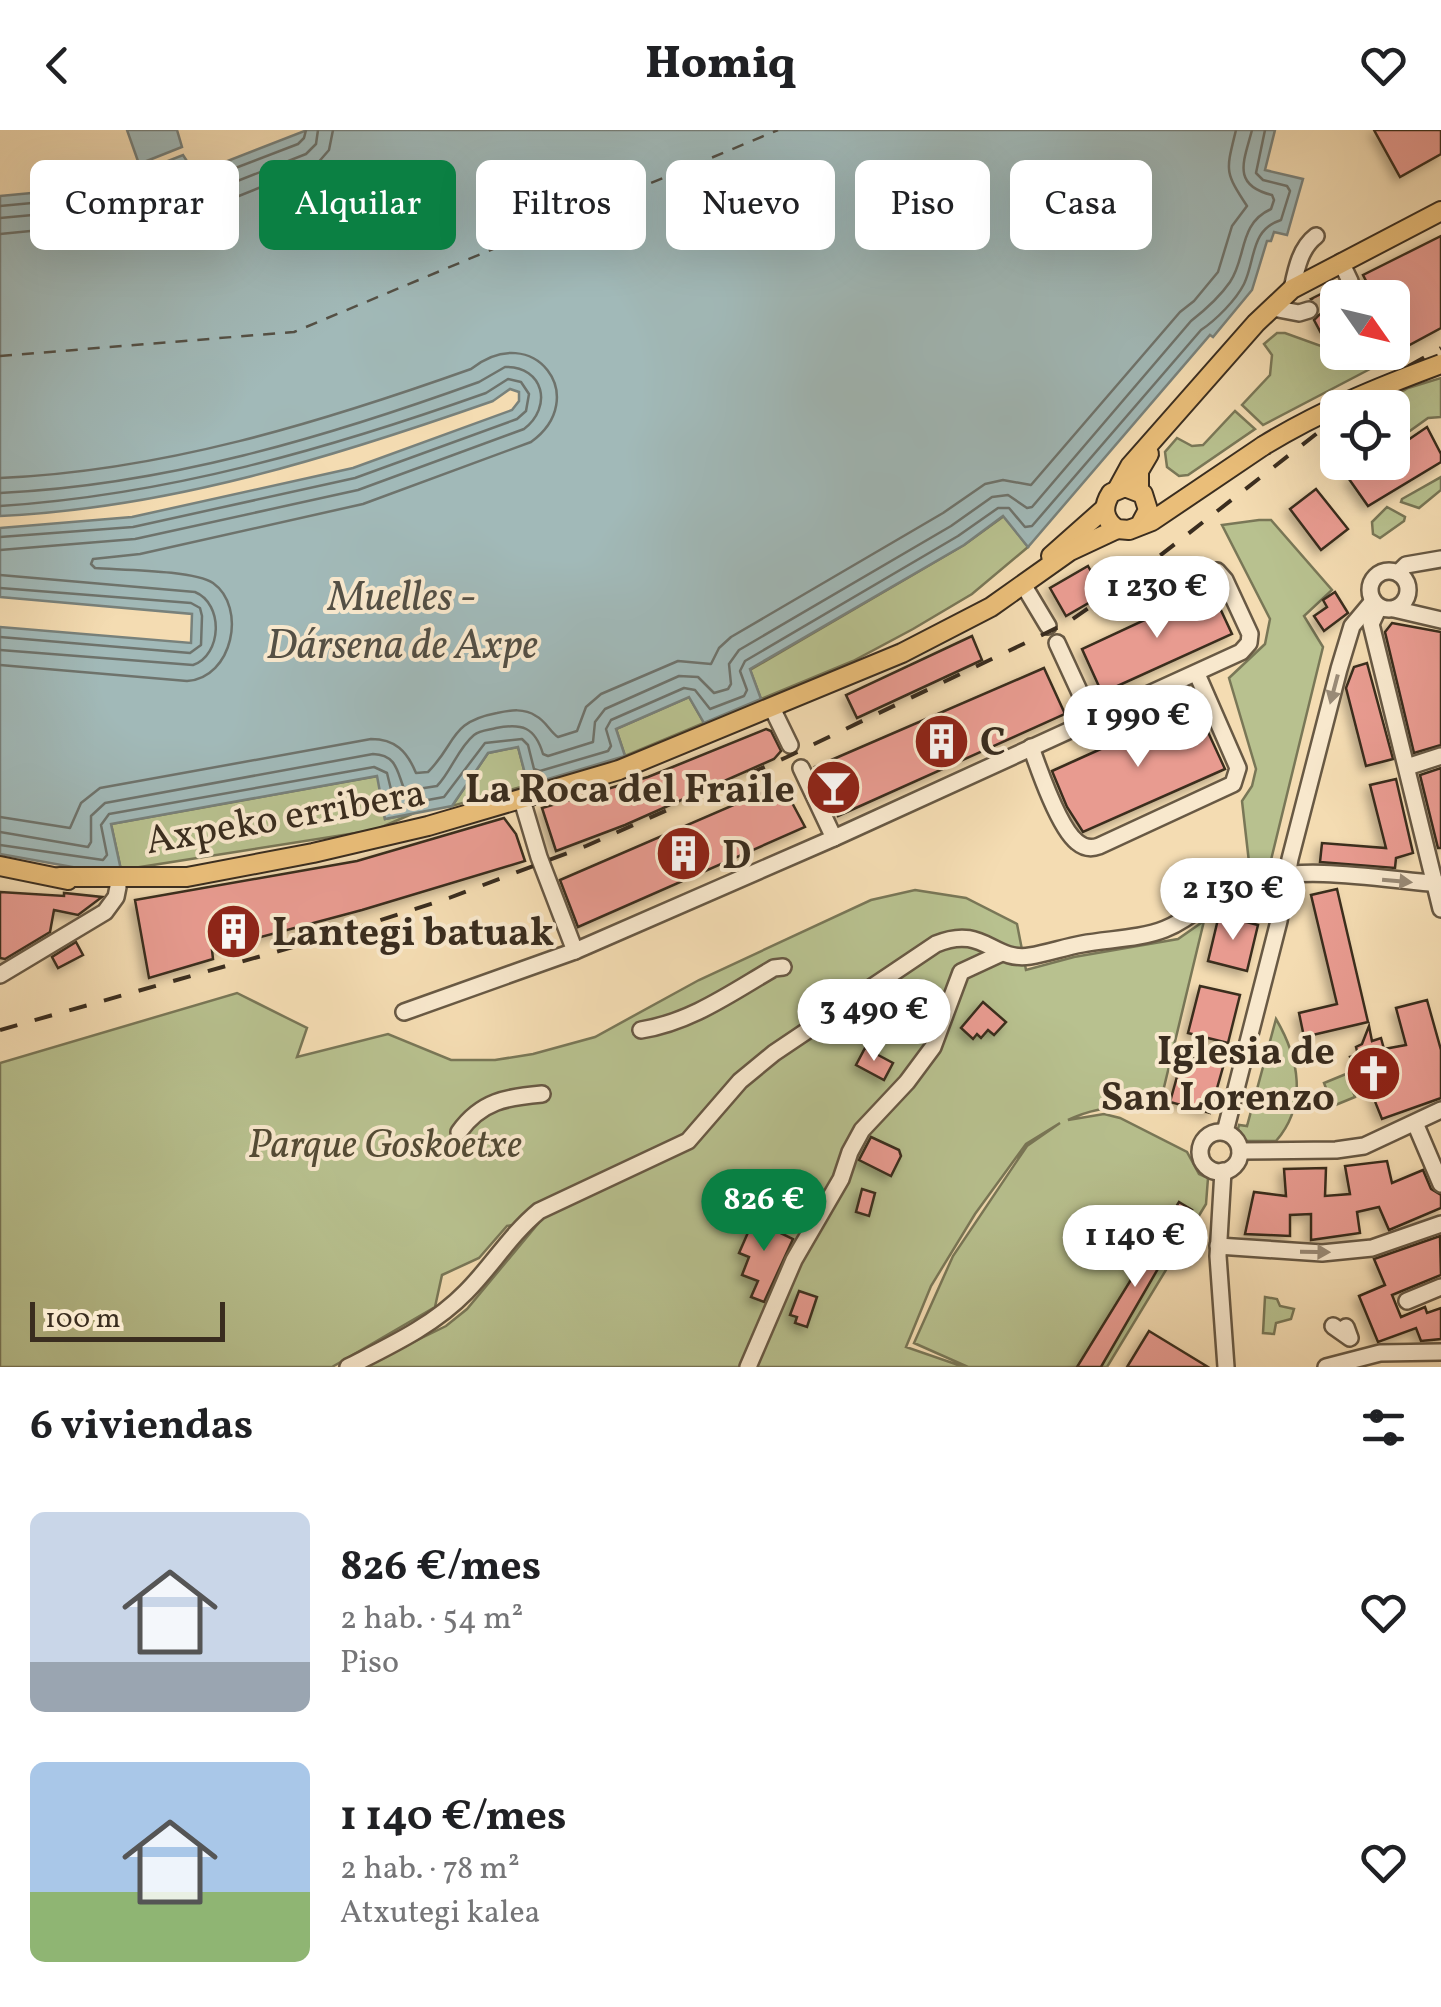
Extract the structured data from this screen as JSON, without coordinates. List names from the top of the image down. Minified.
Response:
{"streets":{"main road":["Axpeko erribera"]},"water":["Muelles - Dársena de Axpe"],"parks":["Parque Goskoetxe"],"places":{"building":["C","D","Lantegi batuak"],"bar":["La Roca del Fraile"],"church":["Iglesia de San Lorenzo"]},"scale_bar":"100 m","north":"bottom right","page":{"header":"Homiq","chip":["Comprar","Alquilar","Filtros","Nuevo","Piso","Casa"],"price":["1 230 €","1 990 €","2 130 €","3 490 €","826 €","1 140 €"],"scale":"100 m","heading":"6 viviendas","list":[{"name":"826 €/mes","note":"2 hab. · 54 m² · Piso"},{"name":"1 140 €/mes","note":"2 hab. · 78 m² · Atxutegi kalea"}]}}
